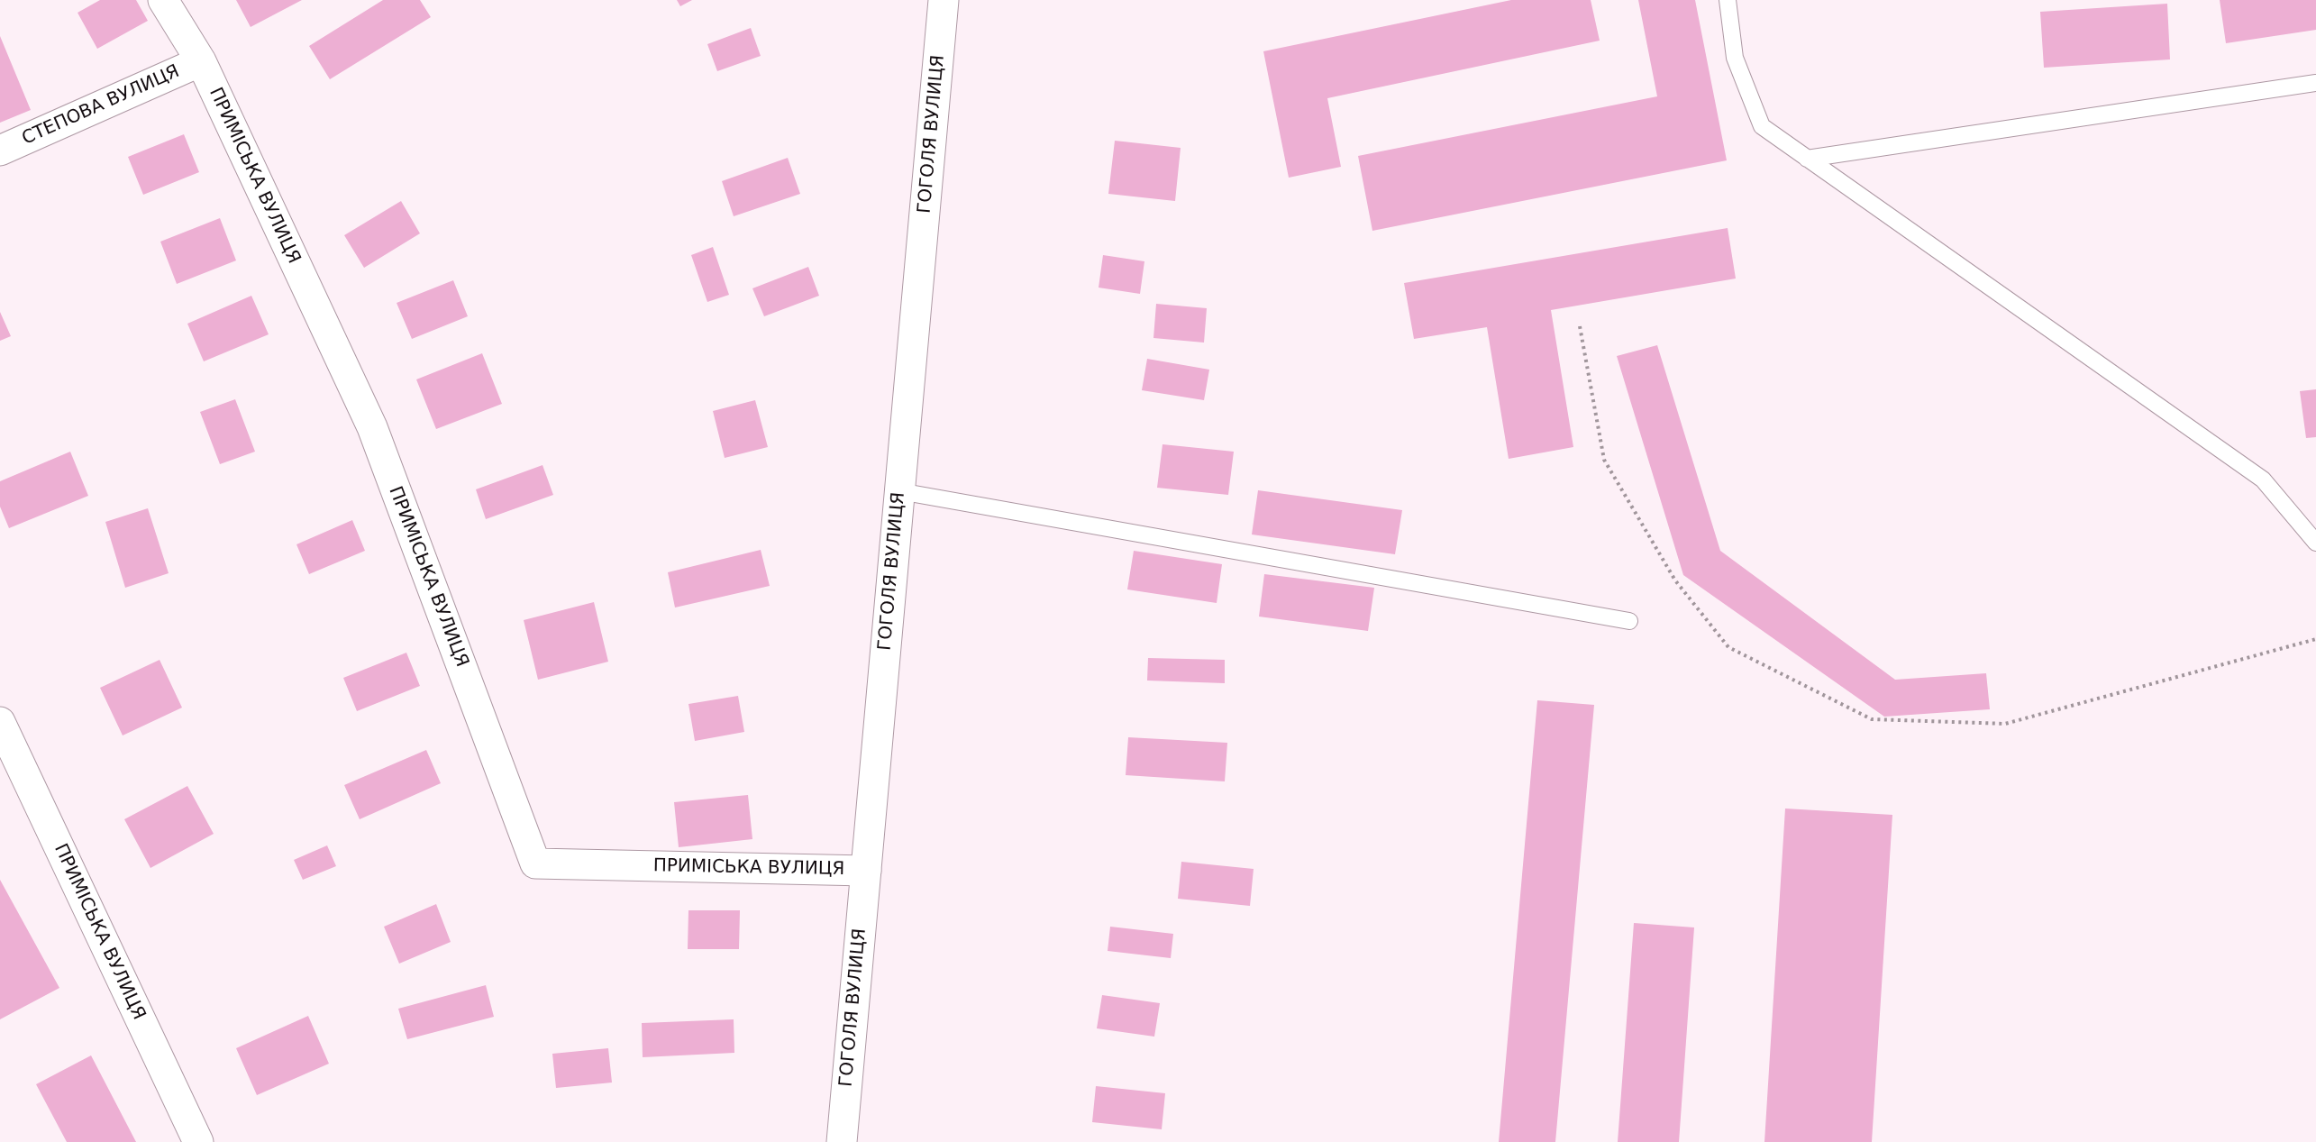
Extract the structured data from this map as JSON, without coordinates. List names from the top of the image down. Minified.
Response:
{"streets":{"street":["СТЕПОВА ВУЛИЦЯ","ГОГОЛЯ ВУЛИЦЯ","ПРИМІСЬКА ВУЛИЦЯ"]},"crossings":[["СТЕПОВА ВУЛИЦЯ","ПРИМІСЬКА ВУЛИЦЯ"],["ГОГОЛЯ ВУЛИЦЯ","ПРИМІСЬКА ВУЛИЦЯ"]]}
